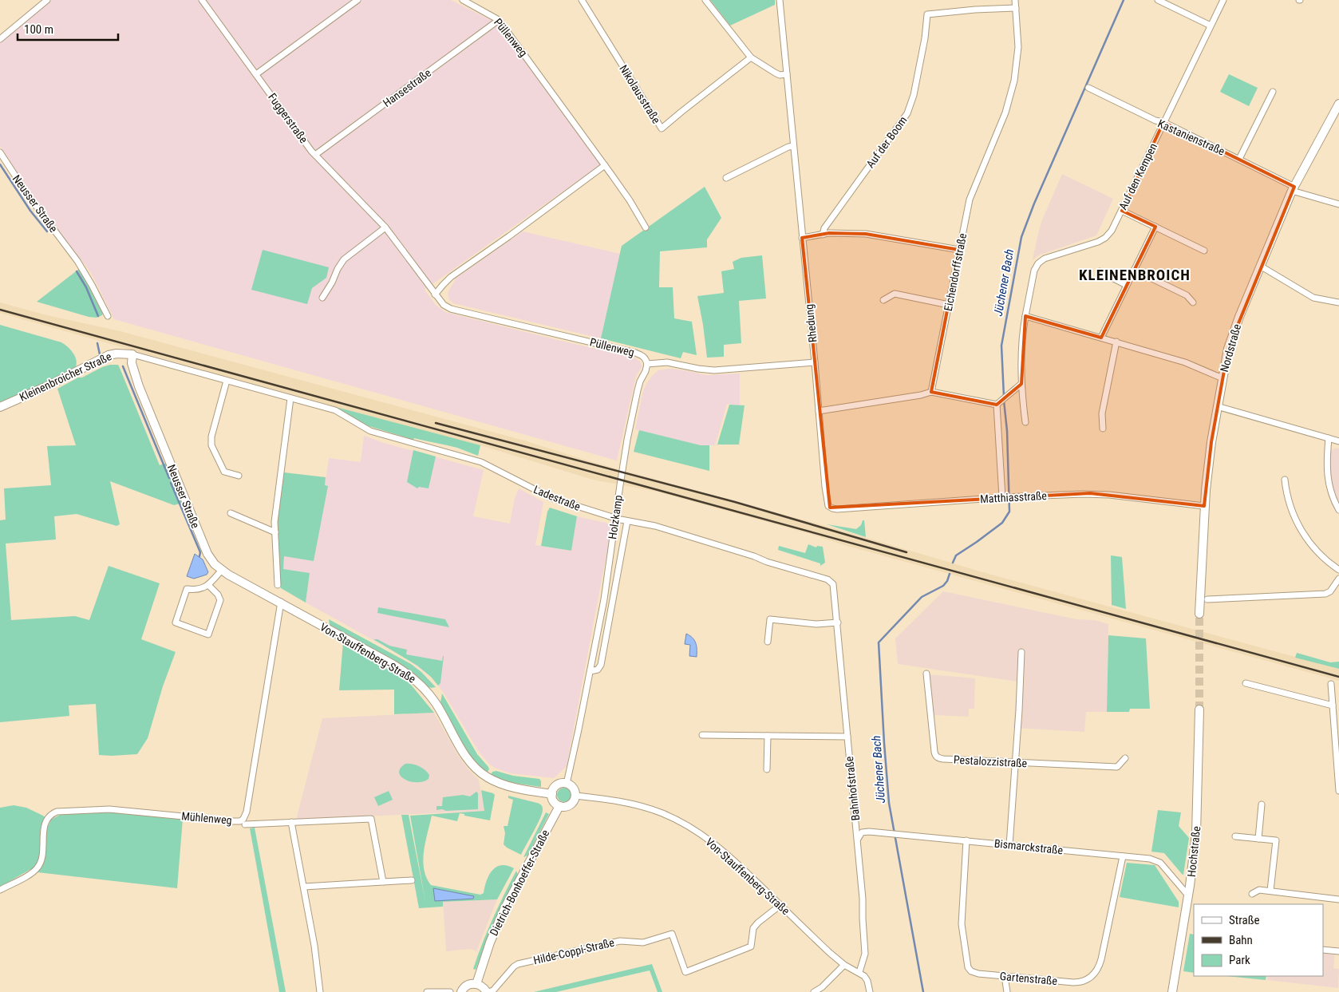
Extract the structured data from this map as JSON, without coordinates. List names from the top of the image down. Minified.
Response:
{"streets":{"street":["Püllenweg","Hansestraße","Nikolausstraße","Fuggerstraße","Kastanienstraße","Auf der Boom","Auf den Kempen","Neusser Straße","Eichendorffstraße","Rhedung","Nordstraße","Kleinenbroicher Straße","Matthiasstraße","Ladestraße","Holzkamp","Von-Stauffenberg-Straße","Pestalozzistraße","Bahnhofstraße","Mühlenweg","Bismarckstraße","Hochstraße","Dietrich-Bonhoeffer-Straße","Hilde-Coppi-Straße","Gartenstraße"]},"crossings":[["Püllenweg","Hansestraße"],["Püllenweg","Fuggerstraße"],["Püllenweg","Rhedung"],["Püllenweg","Holzkamp"],["Hansestraße","Fuggerstraße"],["Kastanienstraße","Auf den Kempen"],["Kastanienstraße","Nordstraße"],["Auf der Boom","Eichendorffstraße"],["Neusser Straße","Kleinenbroicher Straße"],["Neusser Straße","Ladestraße"],["Neusser Straße","Von-Stauffenberg-Straße"],["Neusser Straße","Mühlenweg"],["Rhedung","Matthiasstraße"],["Nordstraße","Matthiasstraße"],["Kleinenbroicher Straße","Ladestraße"],["Ladestraße","Holzkamp"],["Ladestraße","Bahnhofstraße"],["Holzkamp","Von-Stauffenberg-Straße"],["Holzkamp","Dietrich-Bonhoeffer-Straße"],["Von-Stauffenberg-Straße","Bahnhofstraße"],["Von-Stauffenberg-Straße","Mühlenweg"],["Von-Stauffenberg-Straße","Dietrich-Bonhoeffer-Straße"],["Von-Stauffenberg-Straße","Hilde-Coppi-Straße"],["Bahnhofstraße","Bismarckstraße"],["Bismarckstraße","Hochstraße"],["Bismarckstraße","Gartenstraße"]],"districts":["KLEINENBROICH"],"water":["Jüchener Bach"],"legend":["Straße","Bahn","Park"],"scale_bar":"100 m"}
